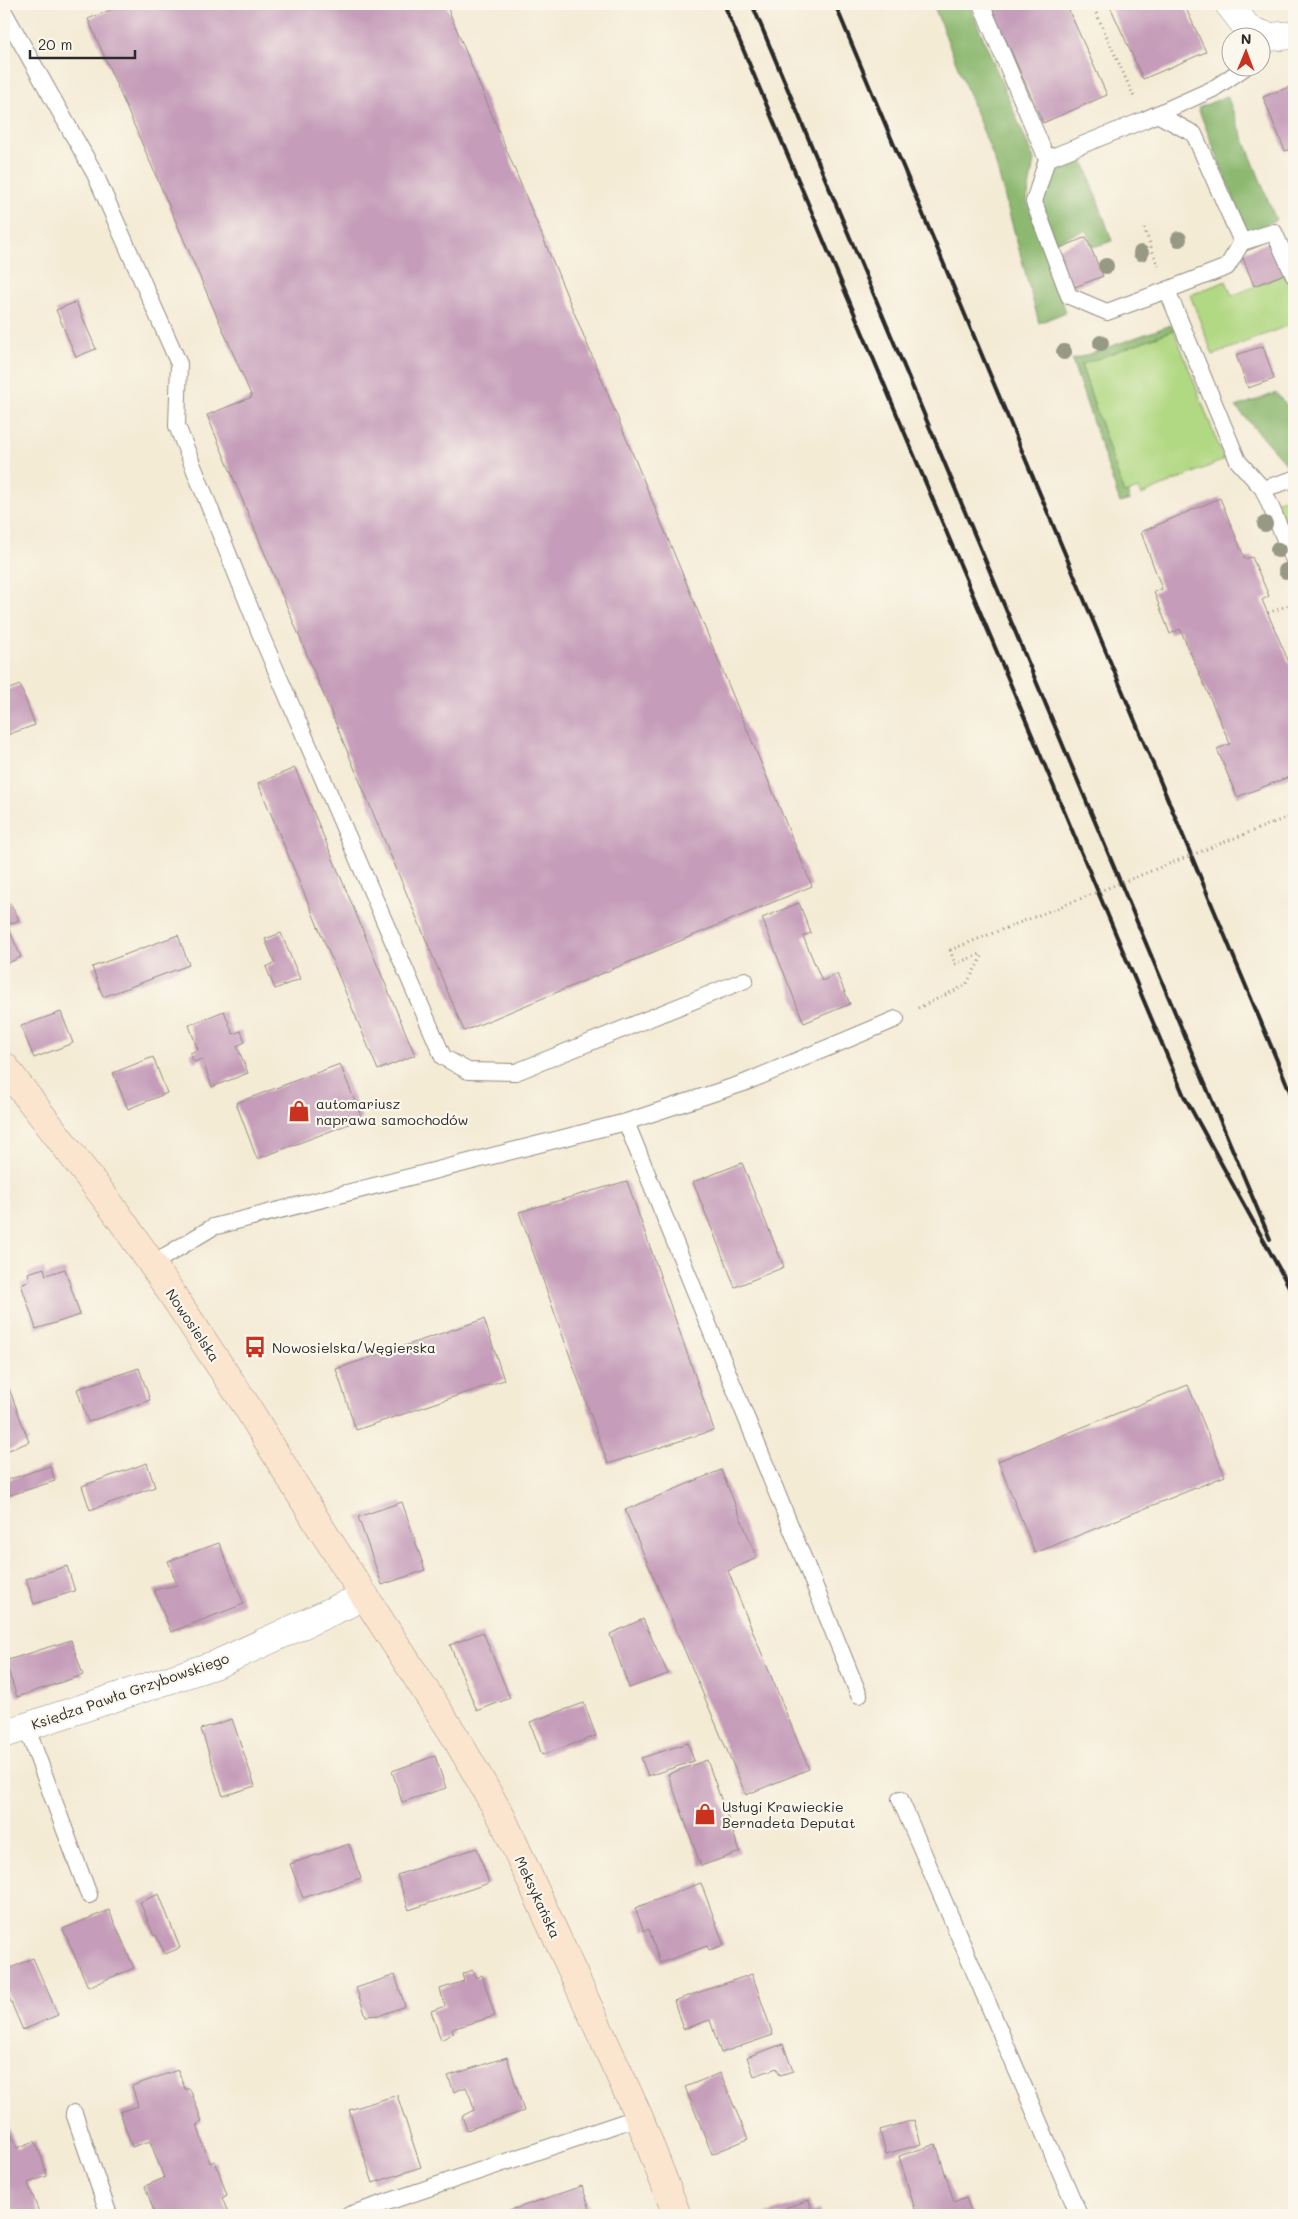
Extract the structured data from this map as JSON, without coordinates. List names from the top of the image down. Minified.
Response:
{"streets":{"street":["Nowosielska","Księdza Pawła Grzybowskiego","Meksykańska"]},"crossings":[["Nowosielska","Księdza Pawła Grzybowskiego"],["Nowosielska","Meksykańska"],["Księdza Pawła Grzybowskiego","Meksykańska"]],"places":{"shop":["automariusz naprawa samochodów","Usługi Krawieckie Bernadeta Deputat"],"bus stop":["Nowosielska/Węgierska"]},"scale_bar":"20 m","north":"top"}
